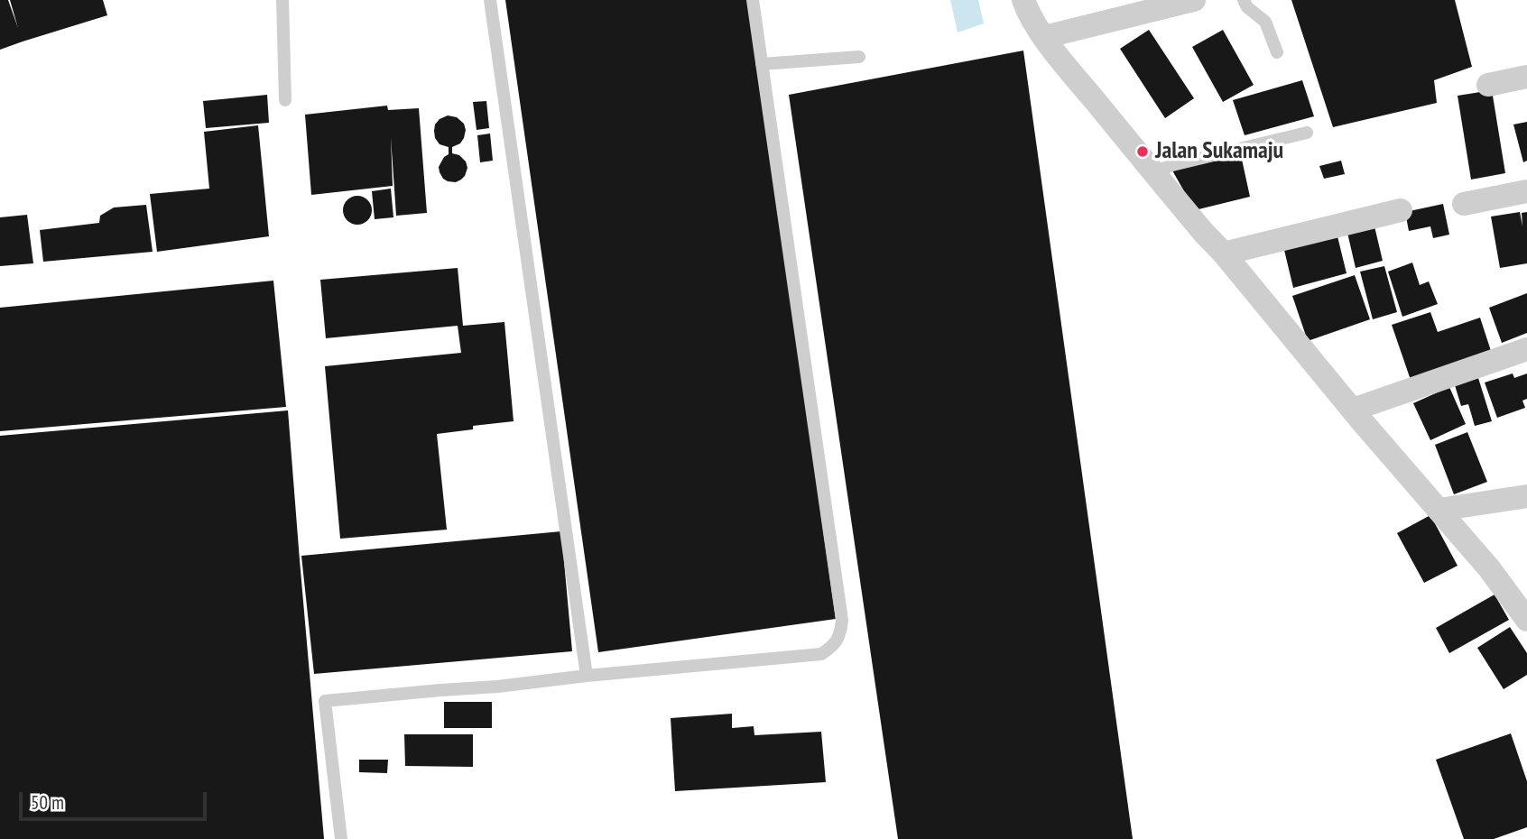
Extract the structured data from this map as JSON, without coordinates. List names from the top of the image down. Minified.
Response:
{"places":["Jalan Sukamaju"],"scale_bar":"50 m"}
